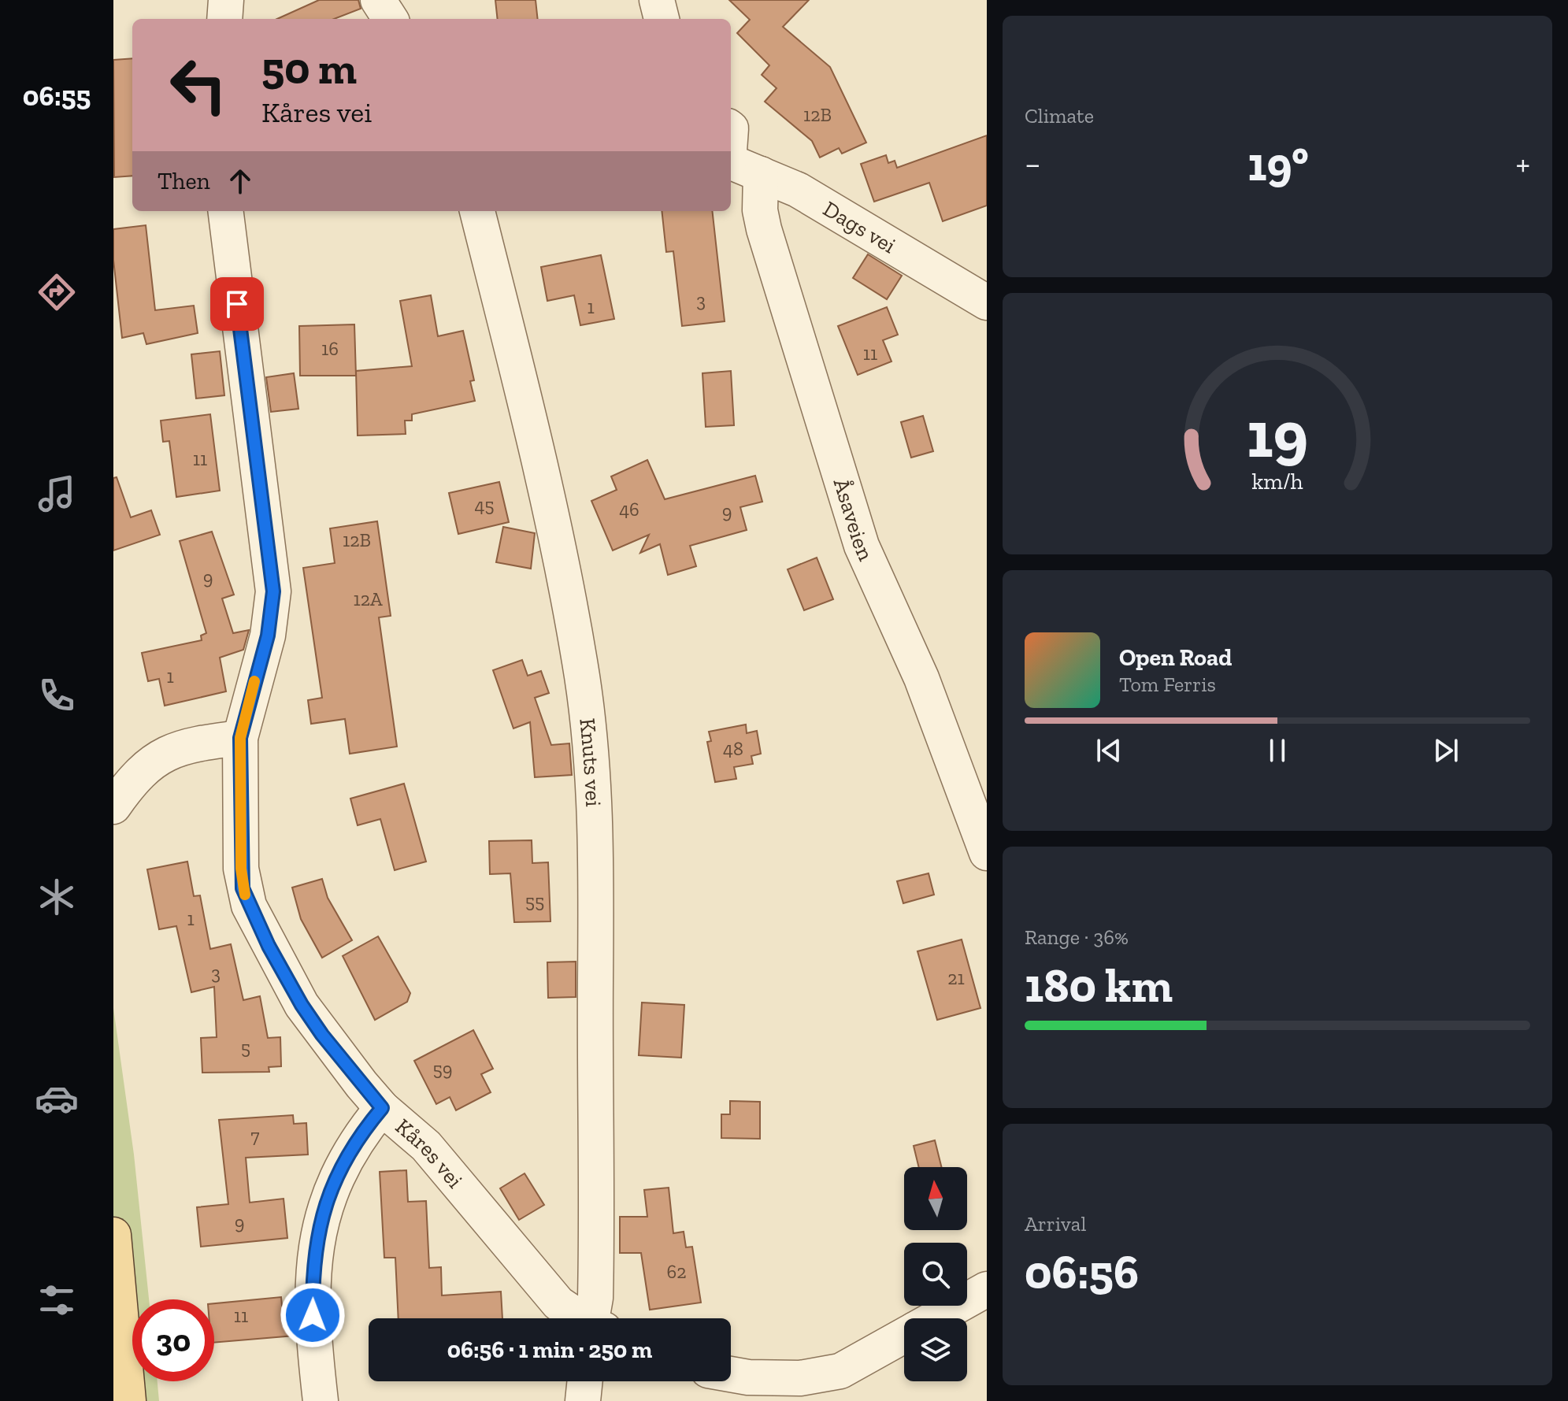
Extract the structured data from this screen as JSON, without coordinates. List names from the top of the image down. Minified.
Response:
{"streets":{"street":["Dags vei","Åsaveien","Knuts vei","Kåres vei"]},"crossings":[["Dags vei","Åsaveien"]],"house_numbers":["12B","3","1","16","11","11","45","46","9","12B","9","12A","1","48","55","1","3","21","5","59","7","9","62","11"],"north":"top","page":{"tabs":"06:55","tile":["Climate",["Range · 36%","180 km"],["Arrival","06:56"]],"turn":["50 m","Kåres vei"],"heat":["−","19°","+"],"then":"Then","song":["Open Road","Tom Ferris"],"limit":"30","trip":"06:56 · 1 min · 250 m","gauge":["19","km/h"]}}
